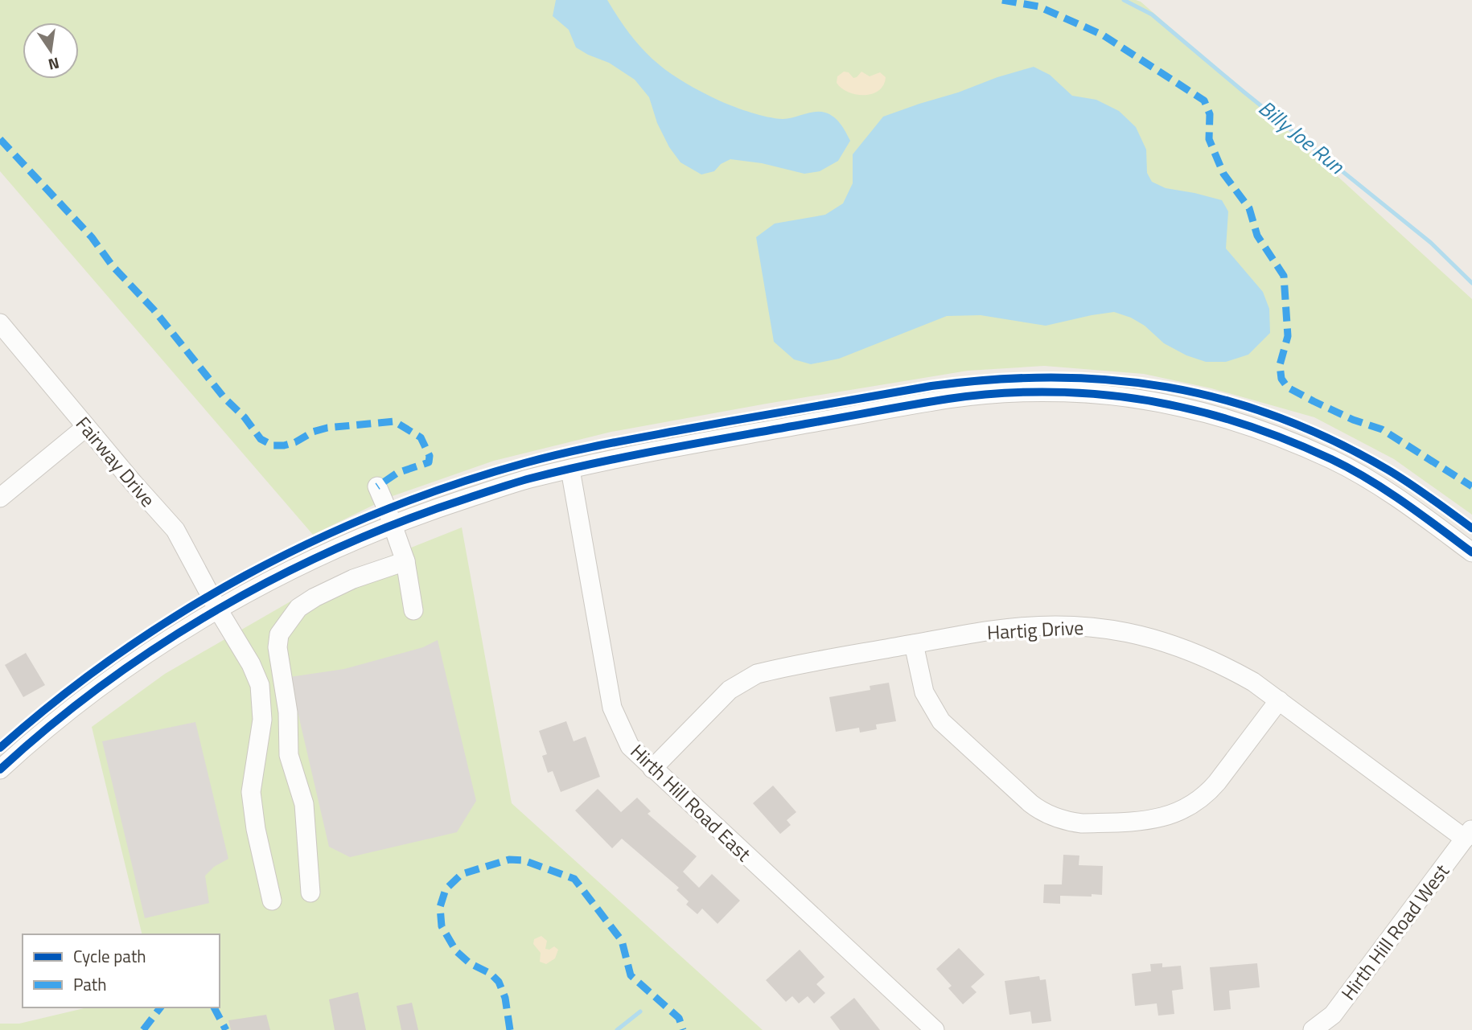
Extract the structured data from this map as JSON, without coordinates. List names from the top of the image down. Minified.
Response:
{"streets":{"street":["Fairway Drive","Hartig Drive","Hirth Hill Road East","Hirth Hill Road West"]},"crossings":[["Hartig Drive","Hirth Hill Road East"],["Hartig Drive","Hirth Hill Road West"]],"water":["Billy Joe Run"],"legend":["Cycle path","Path"],"north":"bottom"}
